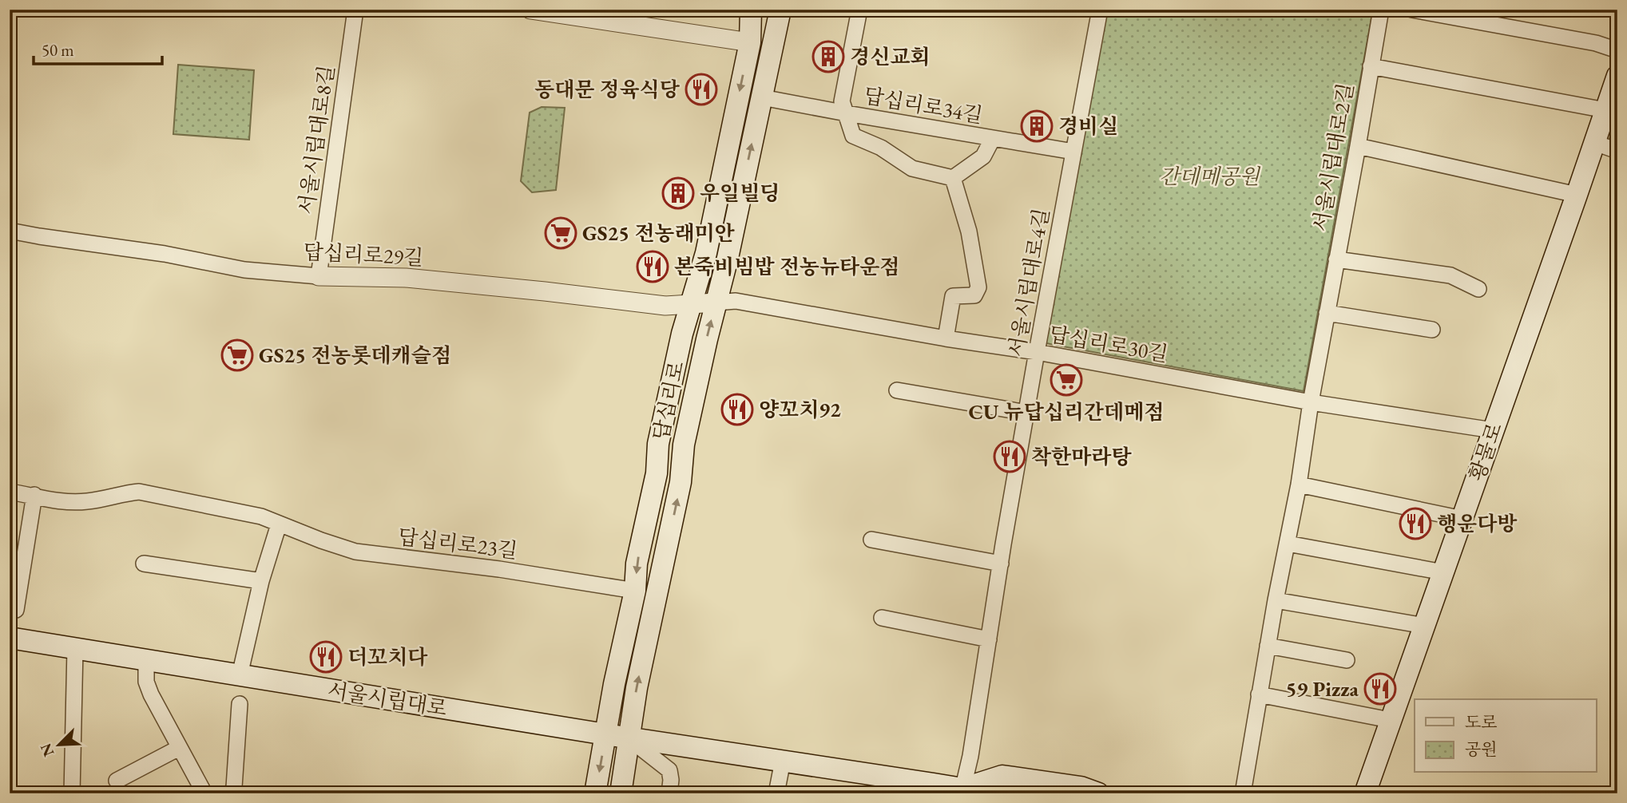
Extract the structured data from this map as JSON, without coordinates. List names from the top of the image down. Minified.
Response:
{"streets":{"main road":["답십리로","황물로","서울시립대로"],"street":["답십리로34길","서울시립대로8길","서울시립대로2길","답십리로29길","서울시립대로4길","답십리로30길","답십리로23길"]},"crossings":[["답십리로34길","서울시립대로4길"],["답십리로34길","답십리로"],["서울시립대로8길","답십리로29길"],["서울시립대로2길","답십리로30길"],["답십리로29길","답십리로30길"],["답십리로29길","답십리로"],["서울시립대로4길","답십리로30길"],["서울시립대로4길","서울시립대로"],["답십리로30길","답십리로"],["답십리로30길","황물로"],["답십리로","답십리로23길"],["답십리로","서울시립대로"]],"parks":["간데메공원"],"places":{"building":["경신교회","경비실","우일빌딩"],"restaurant":["동대문 정육식당","본죽비빔밥 전농뉴타운점","양꼬치92","착한마라탕","행운다방","더꼬치다","59 Pizza"],"supermarket":["GS25 전농래미안","GS25 전농롯데캐슬점","CU 뉴답십리간데메점"]},"legend":["도로","공원"],"scale_bar":"50 m","north":"bottom left"}
